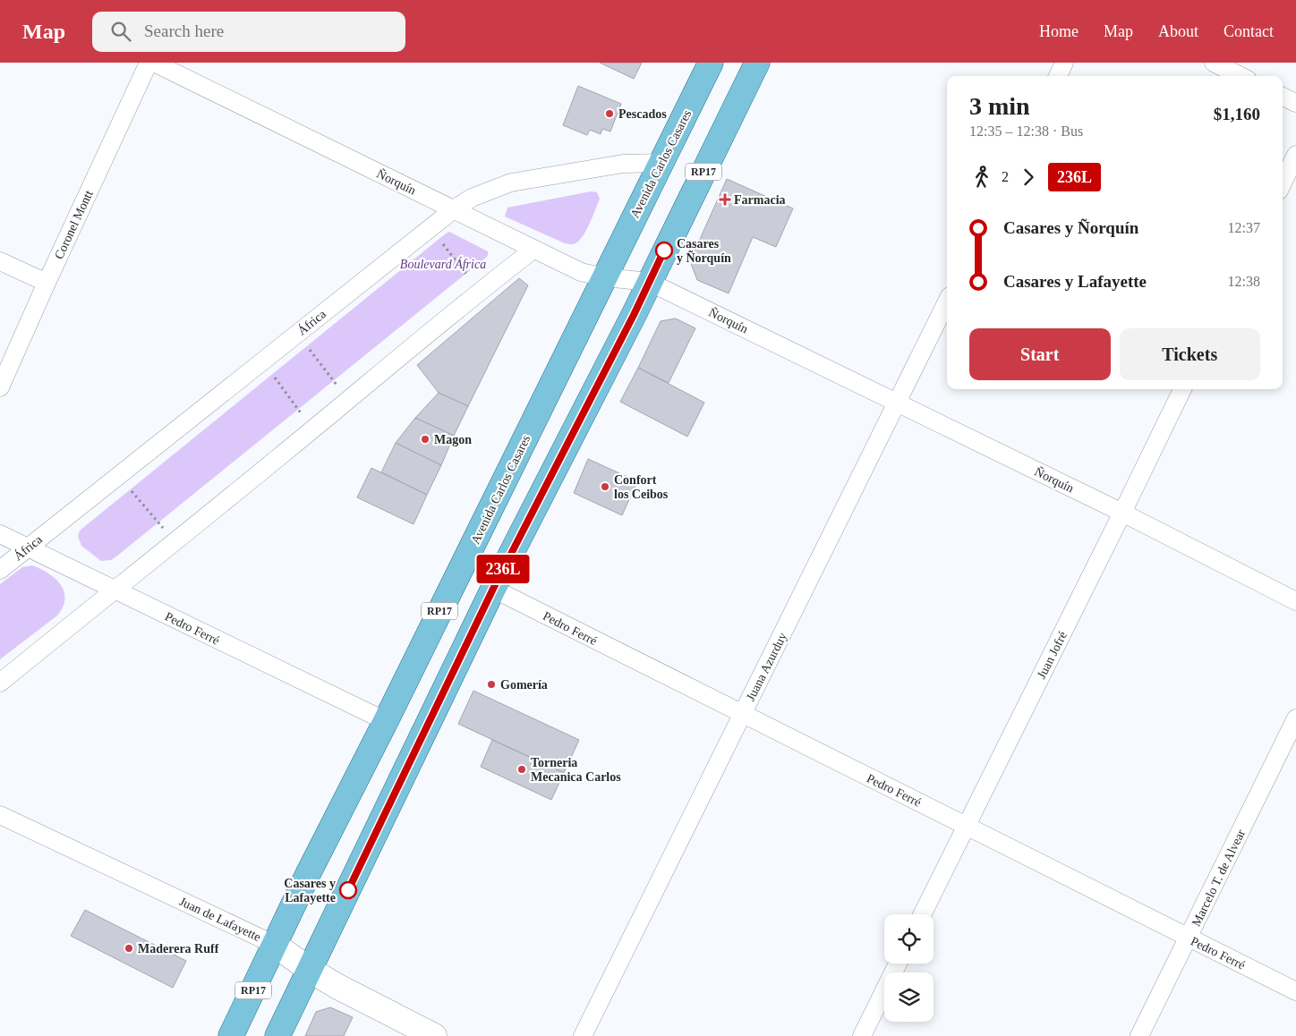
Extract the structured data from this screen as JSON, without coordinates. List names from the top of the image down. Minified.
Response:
{"streets":{"main road":["Avenida Carlos Casares","RP17"],"street":["Ñorquín","Coronel Montt","África","Pedro Ferré","Juan Jofré","Juana Azurduy","Marcelo T. de Alvear","Juan de Lafayette"]},"crossings":[["Avenida Carlos Casares","Ñorquín"],["Avenida Carlos Casares","África"],["Avenida Carlos Casares","Pedro Ferré"],["Avenida Carlos Casares","Juan de Lafayette"],["RP17","Ñorquín"],["RP17","Pedro Ferré"],["RP17","Juan de Lafayette"],["Ñorquín","África"],["Ñorquín","Juan Jofré"],["Ñorquín","Juana Azurduy"],["África","Pedro Ferré"],["Pedro Ferré","Juan Jofré"],["Pedro Ferré","Juana Azurduy"],["Pedro Ferré","Marcelo T. de Alvear"]],"parks":["Boulevard África"],"places":{"other":["Pescados","Casares y Ñorquín","Magon","Confort los Ceibos","Gomería","Torneria Mecanica Carlos","Casares y Lafayette","Maderera Ruff"],"health":["Farmacia"]},"lines":["bus line 236L"],"page":{"header":"Map","search":"Search here","nav":["Home","Map","About","Contact"],"on_map":"236L","heading":["3 min","12:35 – 12:38 · Bus","$1,160"],"legs":["2","236L"],"list":[{"name":"Casares y Ñorquín","value":"12:37"},{"name":"Casares y Lafayette","value":"12:38"}],"buttons":["Start","Tickets"]}}
